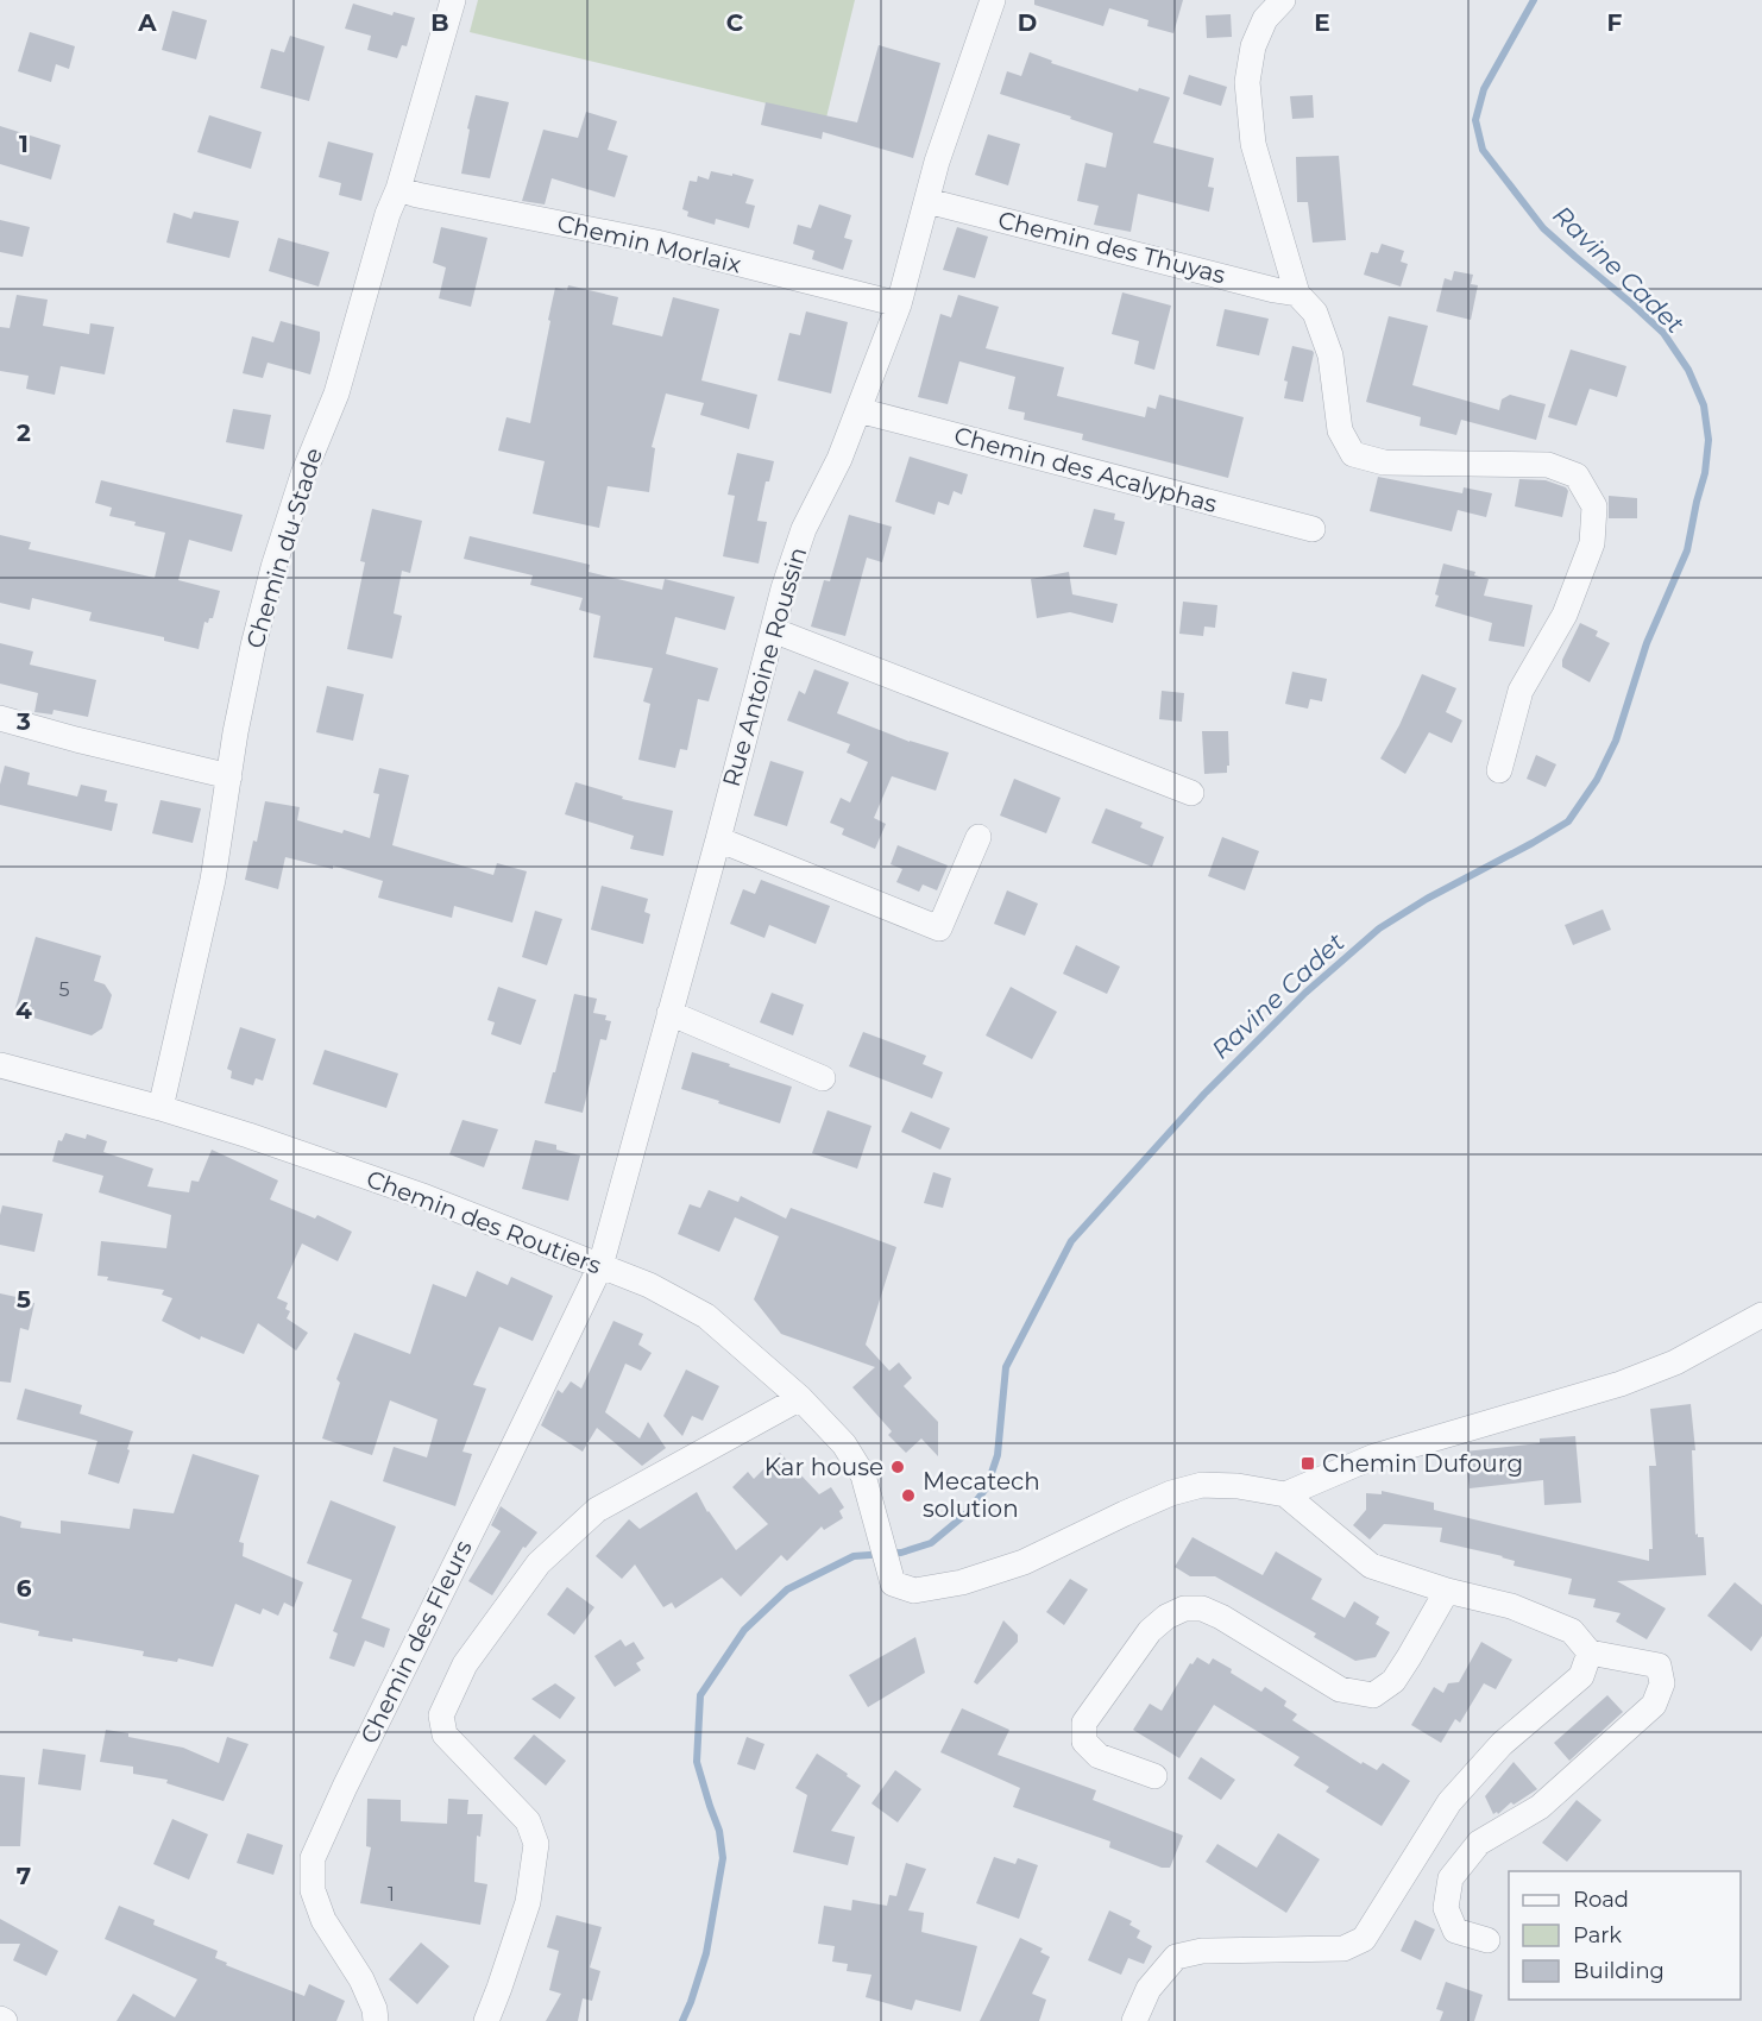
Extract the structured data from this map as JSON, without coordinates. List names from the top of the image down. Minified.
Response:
{"streets":{"street":["Chemin Morlaix","Chemin des Thuyas","Chemin des Acalyphas","Chemin du Stade","Rue Antoine Roussin","Chemin des Routiers","Chemin des Fleurs"]},"crossings":[["Chemin Morlaix","Chemin du Stade"],["Chemin Morlaix","Rue Antoine Roussin"],["Chemin des Thuyas","Rue Antoine Roussin"],["Chemin des Acalyphas","Rue Antoine Roussin"],["Chemin du Stade","Chemin des Routiers"],["Rue Antoine Roussin","Chemin des Routiers"],["Rue Antoine Roussin","Chemin des Fleurs"],["Chemin des Routiers","Chemin des Fleurs"]],"water":["Ravine Cadet"],"places":{"transit":["Chemin Dufourg"],"other":["Kar house","Mecatech solution"]},"house_numbers":["5","1"],"legend":["Road","Park","Building"],"grid":{"columns":["A","B","C","D","E","F"],"rows":["1","2","3","4","5","6","7"]}}
